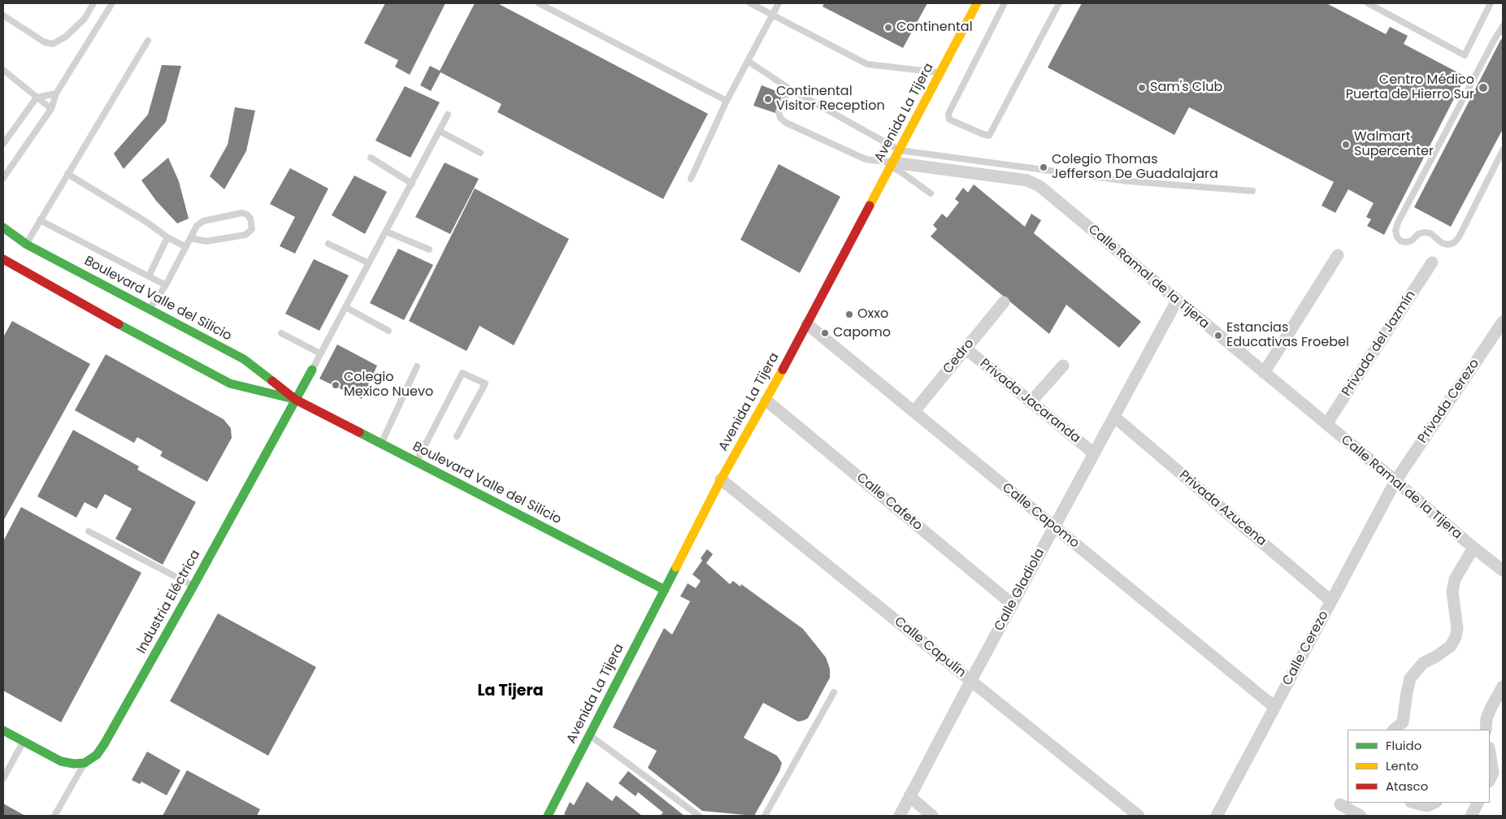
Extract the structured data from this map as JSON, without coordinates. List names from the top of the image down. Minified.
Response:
{"streets":{"main road":["Avenida La Tijera","Boulevard Valle del Silicio","Industria Eléctrica"],"street":["Calle Ramal de la Tijera","Privada del Jazmín","Cedro","Privada Jacaranda","Privada Cerezo","Calle Cafeto","Privada Azucena","Calle Capomo","Calle Gladiola","Calle Capulín","Calle Cerezo"]},"crossings":[["Avenida La Tijera","Calle Ramal de la Tijera"],["Avenida La Tijera","Boulevard Valle del Silicio"],["Avenida La Tijera","Calle Cafeto"],["Avenida La Tijera","Calle Capomo"],["Avenida La Tijera","Calle Capulín"],["Calle Ramal de la Tijera","Privada del Jazmín"],["Calle Ramal de la Tijera","Privada Cerezo"],["Calle Ramal de la Tijera","Calle Gladiola"],["Calle Ramal de la Tijera","Calle Cerezo"],["Boulevard Valle del Silicio","Industria Eléctrica"],["Cedro","Privada Jacaranda"],["Cedro","Calle Capomo"],["Privada Jacaranda","Calle Gladiola"],["Privada Cerezo","Calle Cerezo"],["Calle Cafeto","Calle Gladiola"],["Privada Azucena","Calle Gladiola"],["Privada Azucena","Calle Cerezo"],["Calle Capomo","Calle Gladiola"],["Calle Capomo","Calle Cerezo"],["Calle Gladiola","Calle Capulín"]],"districts":["La Tijera"],"places":["Continental","Sam's Club","Centro Médico Puerta de Hierro Sur","Continental Visitor Reception","Walmart Supercenter","Colegio Thomas Jefferson De Guadalajara","Oxxo","Capomo","Estancias Educativas Froebel","Colegio Mexico Nuevo"],"legend":["Fluido","Lento","Atasco"]}
